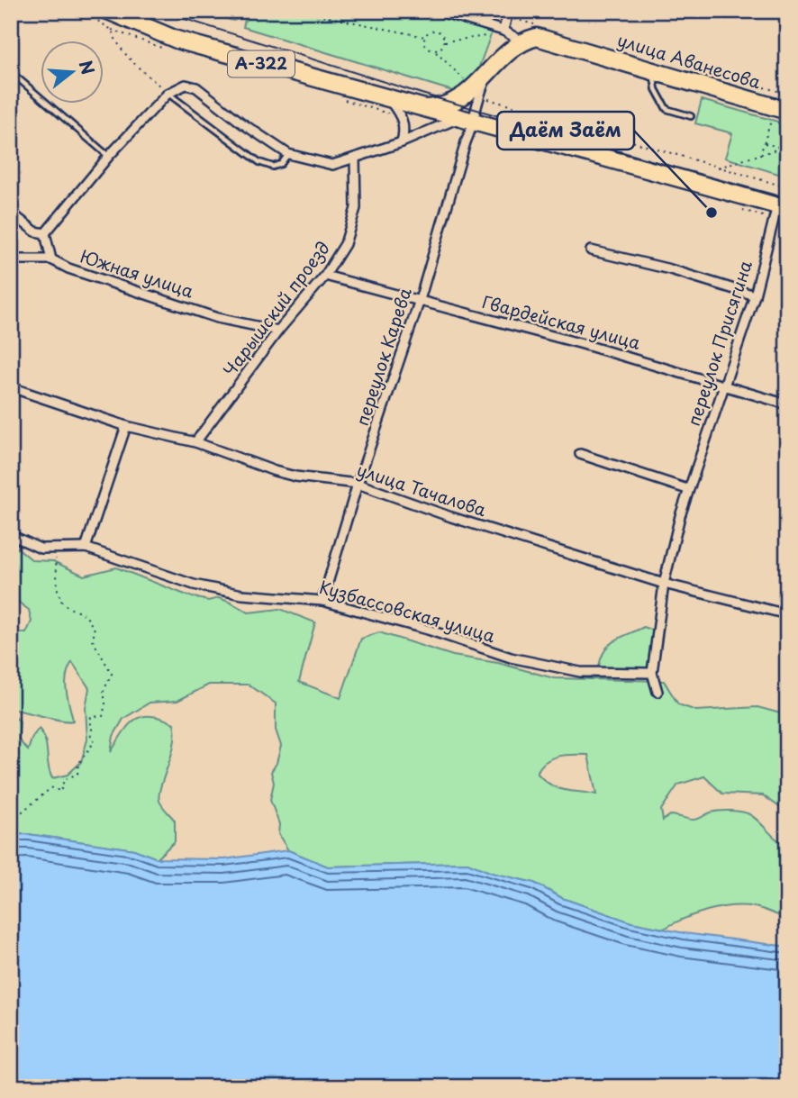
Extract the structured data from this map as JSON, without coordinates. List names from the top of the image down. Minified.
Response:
{"streets":{"highway":["улица Аванесова","А-322"],"street":["Южная улица","Чарышский проезд","Гвардейская улица","переулок Присягина","переулок Карева","улица Тачалова","Кузбассовская улица"]},"crossings":[["улица Аванесова","А-322"],["А-322","переулок Присягина"],["А-322","переулок Карева"],["Южная улица","Чарышский проезд"],["Чарышский проезд","Гвардейская улица"],["Чарышский проезд","улица Тачалова"],["Гвардейская улица","переулок Присягина"],["Гвардейская улица","переулок Карева"],["переулок Присягина","улица Тачалова"],["переулок Присягина","Кузбассовская улица"],["переулок Карева","улица Тачалова"],["переулок Карева","Кузбассовская улица"]],"places":["Даём Заём"],"north":"right"}
